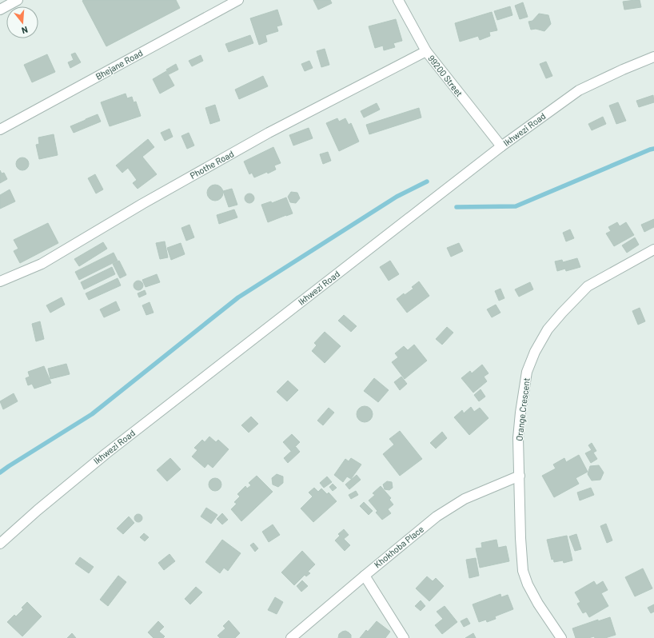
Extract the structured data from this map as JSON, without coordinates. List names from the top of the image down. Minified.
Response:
{"streets":{"street":["Bhejane Road","99200 Street","Ikhwezi Road","Phothe Road","Orange Crescent","Khokhoba Place"]},"crossings":[["99200 Street","Ikhwezi Road"],["99200 Street","Phothe Road"],["Orange Crescent","Khokhoba Place"]],"north":"bottom"}
